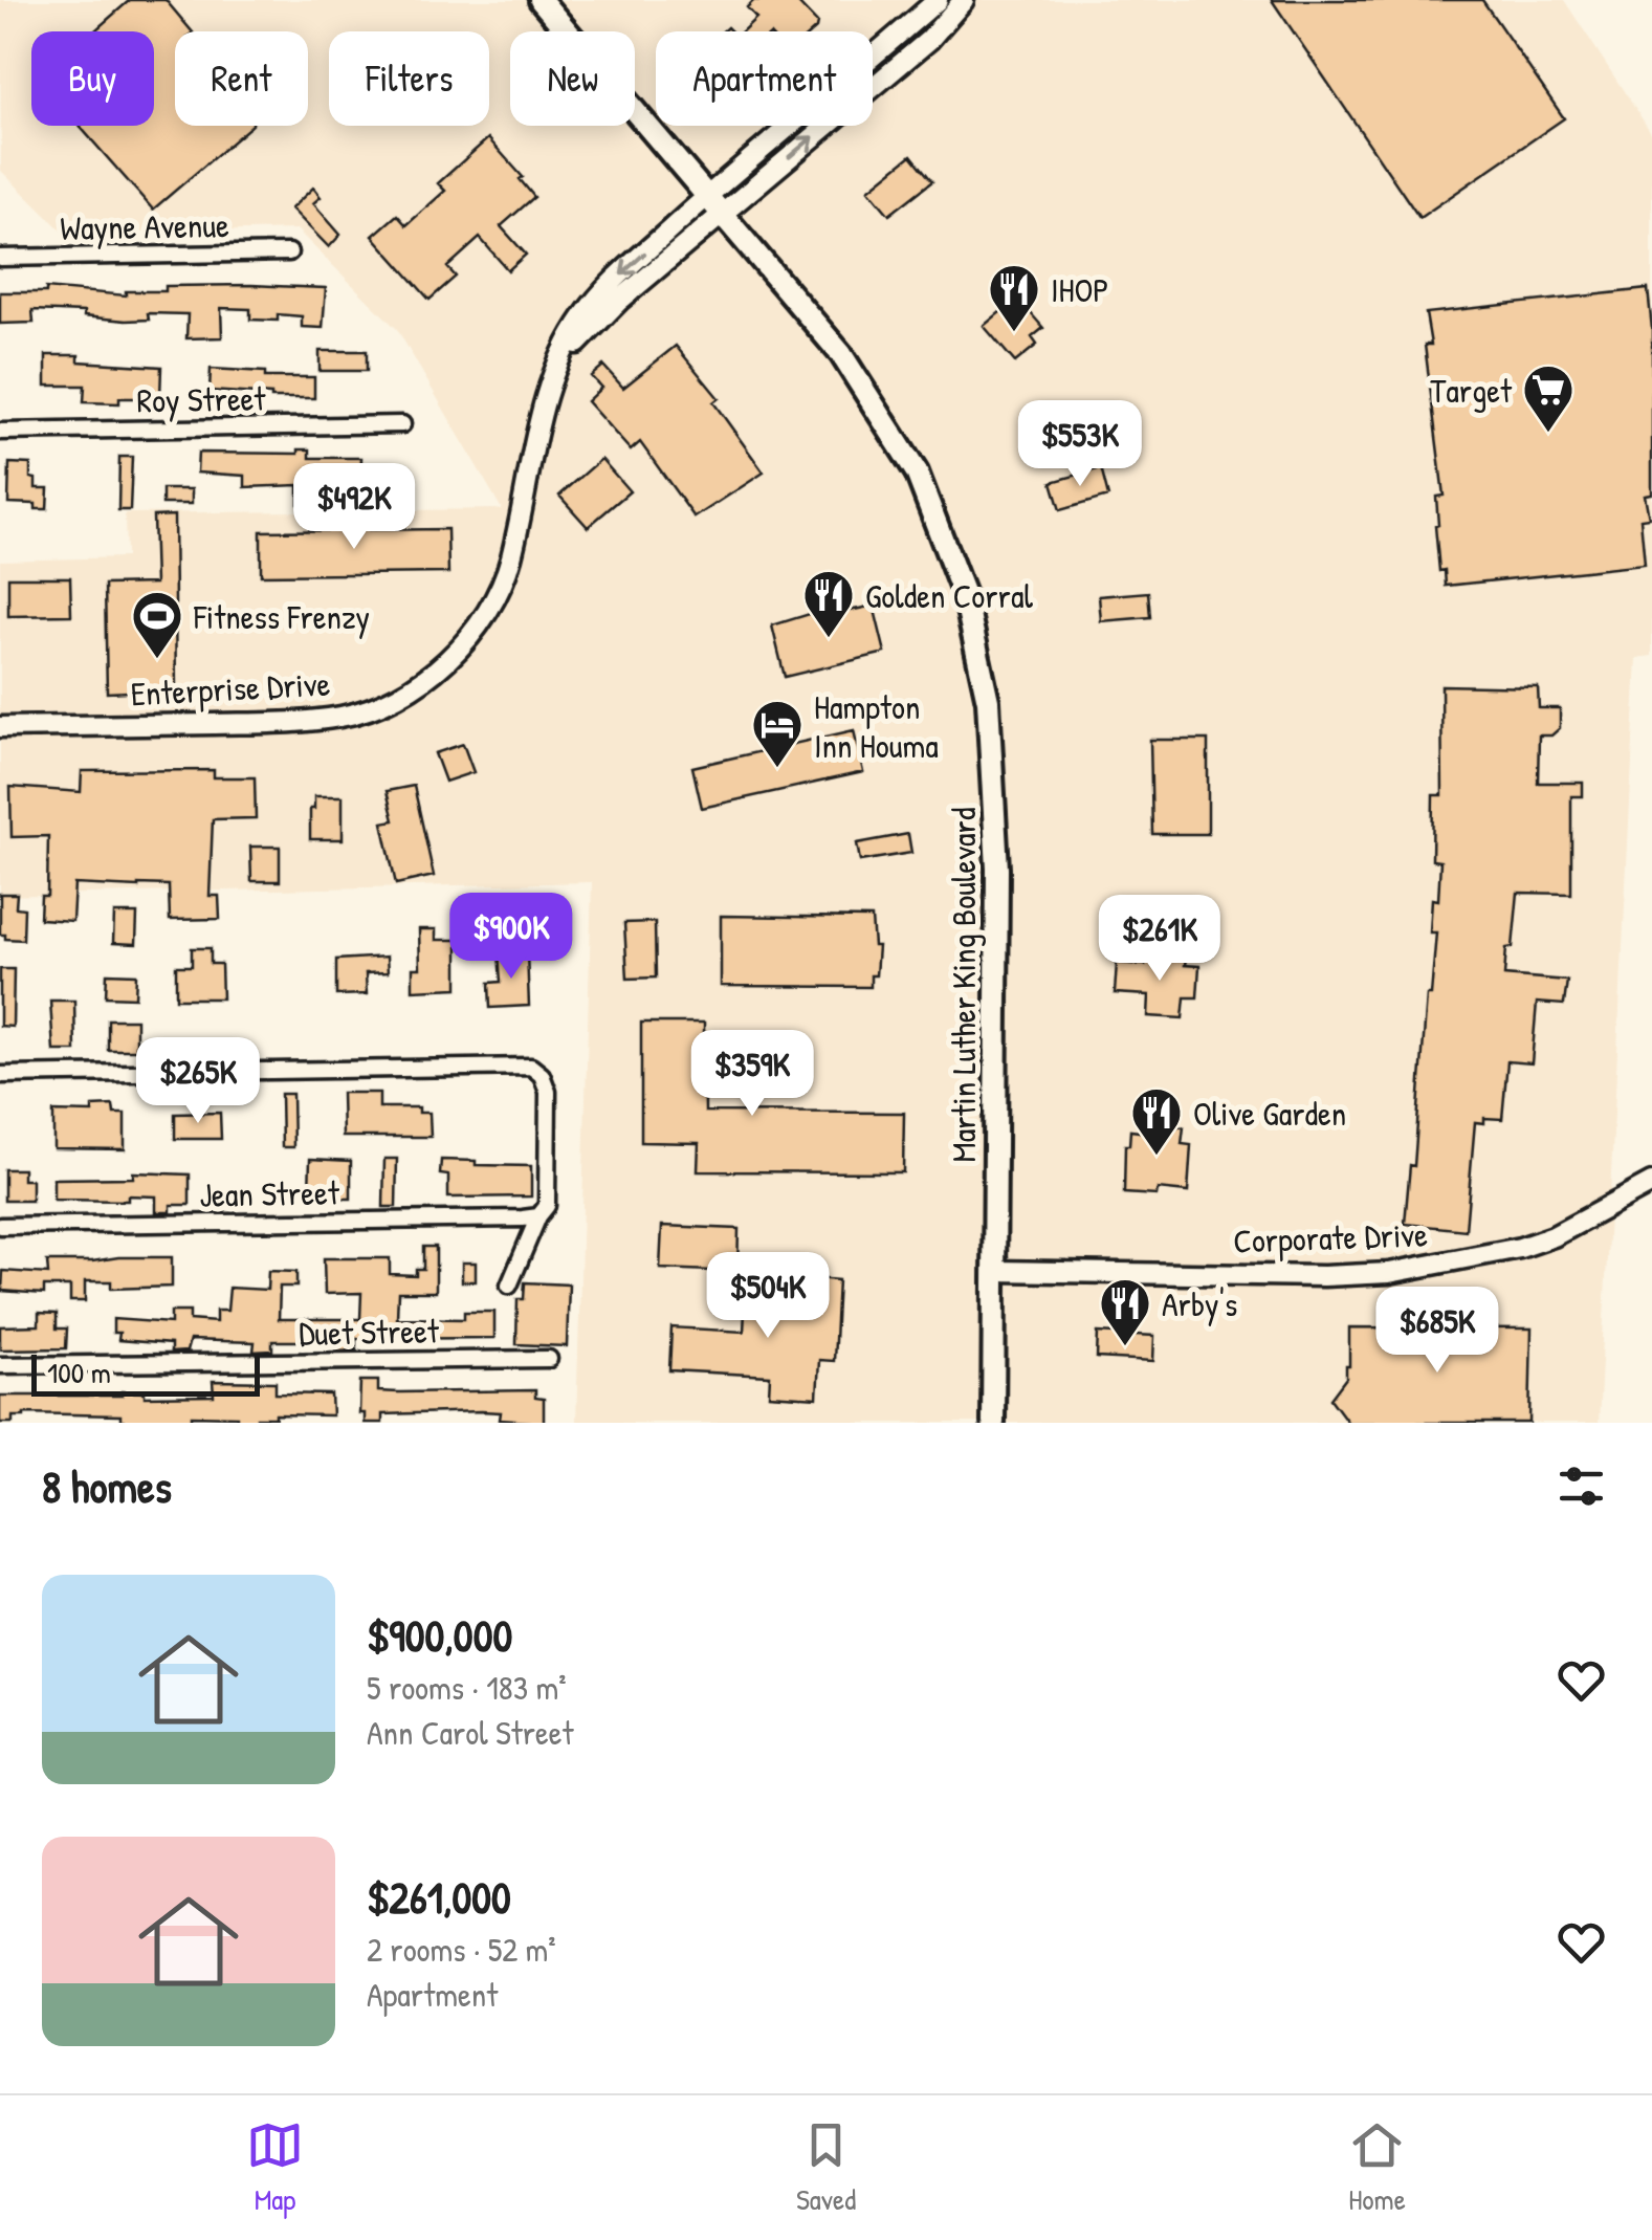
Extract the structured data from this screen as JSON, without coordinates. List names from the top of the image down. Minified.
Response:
{"streets":{"main road":["Martin Luther King Boulevard"],"street":["Wayne Avenue","Roy Street","Enterprise Drive","Jean Street","Corporate Drive","Duet Street"]},"crossings":[["Enterprise Drive","Martin Luther King Boulevard"],["Martin Luther King Boulevard","Corporate Drive"]],"places":{"restaurant":["IHOP","Golden Corral","Olive Garden","Arby's"],"supermarket":["Target"],"sports":["Fitness Frenzy"],"hotel":["Hampton Inn Houma"]},"scale_bar":"100 m","page":{"chip":["Buy","Rent","Filters","New","Apartment"],"price":["$553K","$492K","$900K","$261K","$359K","$265K","$504K","$685K"],"scale":"100 m","heading":"8 homes","list":[{"name":"$900,000","note":"5 rooms · 183 m² · Ann Carol Street"},{"name":"$261,000","note":"2 rooms · 52 m² · Apartment"}],"tabs":["Map","Saved","Home"]}}
